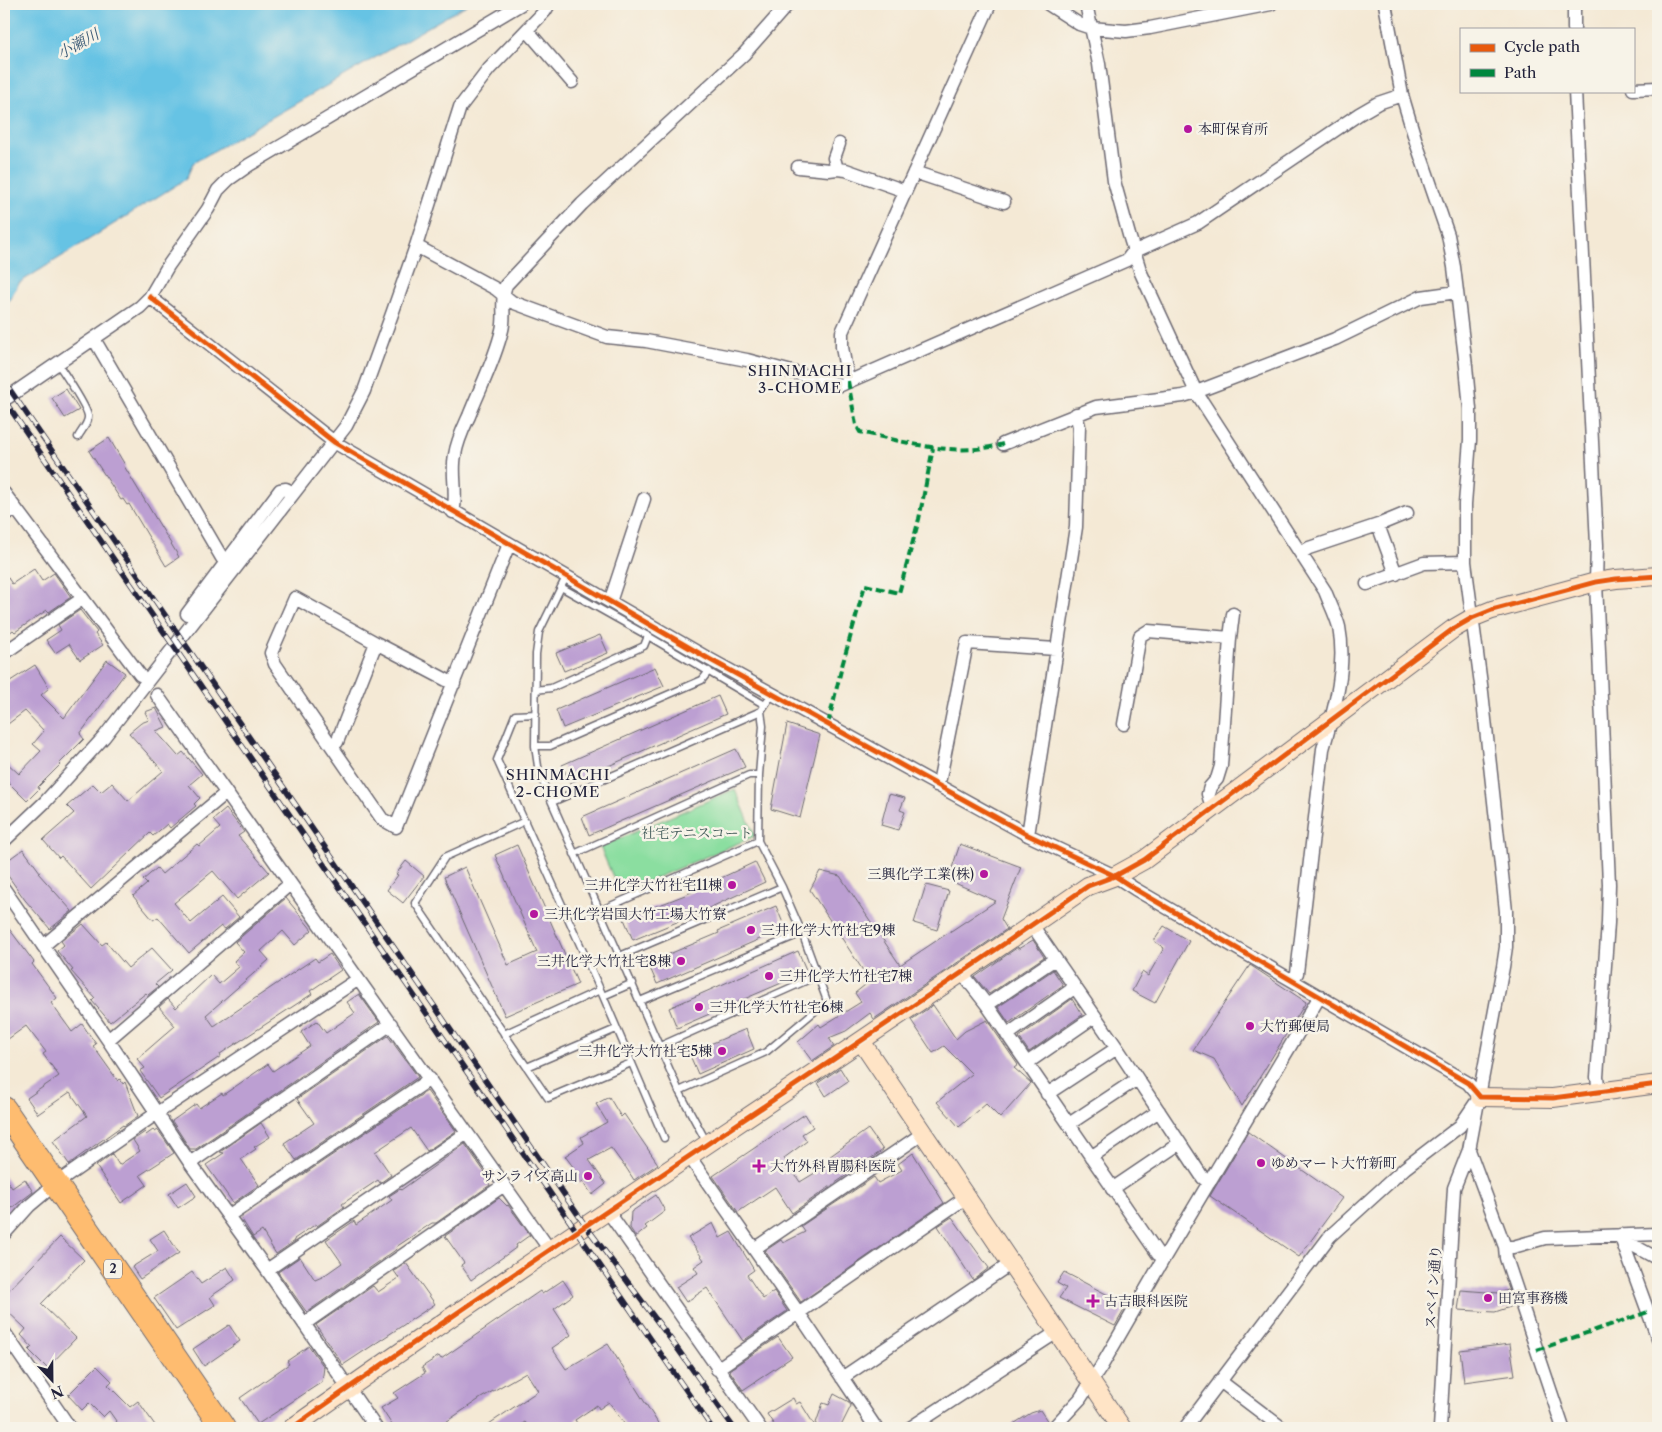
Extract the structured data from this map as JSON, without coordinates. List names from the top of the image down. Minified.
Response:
{"streets":{"highway":["2"],"street":["スペイン通り"]},"districts":["SHINMACHI 3-CHOME","SHINMACHI 2-CHOME"],"water":["小瀬川"],"parks":["社宅テニスコート"],"places":{"other":["本町保育所","三興化学工業(株)","三井化学大竹社宅11棟","三井化学岩国大竹工場大竹寮","三井化学大竹社宅9棟","三井化学大竹社宅8棟","三井化学大竹社宅7棟","三井化学大竹社宅6棟","大竹郵便局","三井化学大竹社宅5棟","ゆめマート大竹新町","サンライズ高山","田宮事務機"],"health":["大竹外科胃腸科医院","古吉眼科医院"]},"legend":["Cycle path","Path"],"north":"bottom"}
